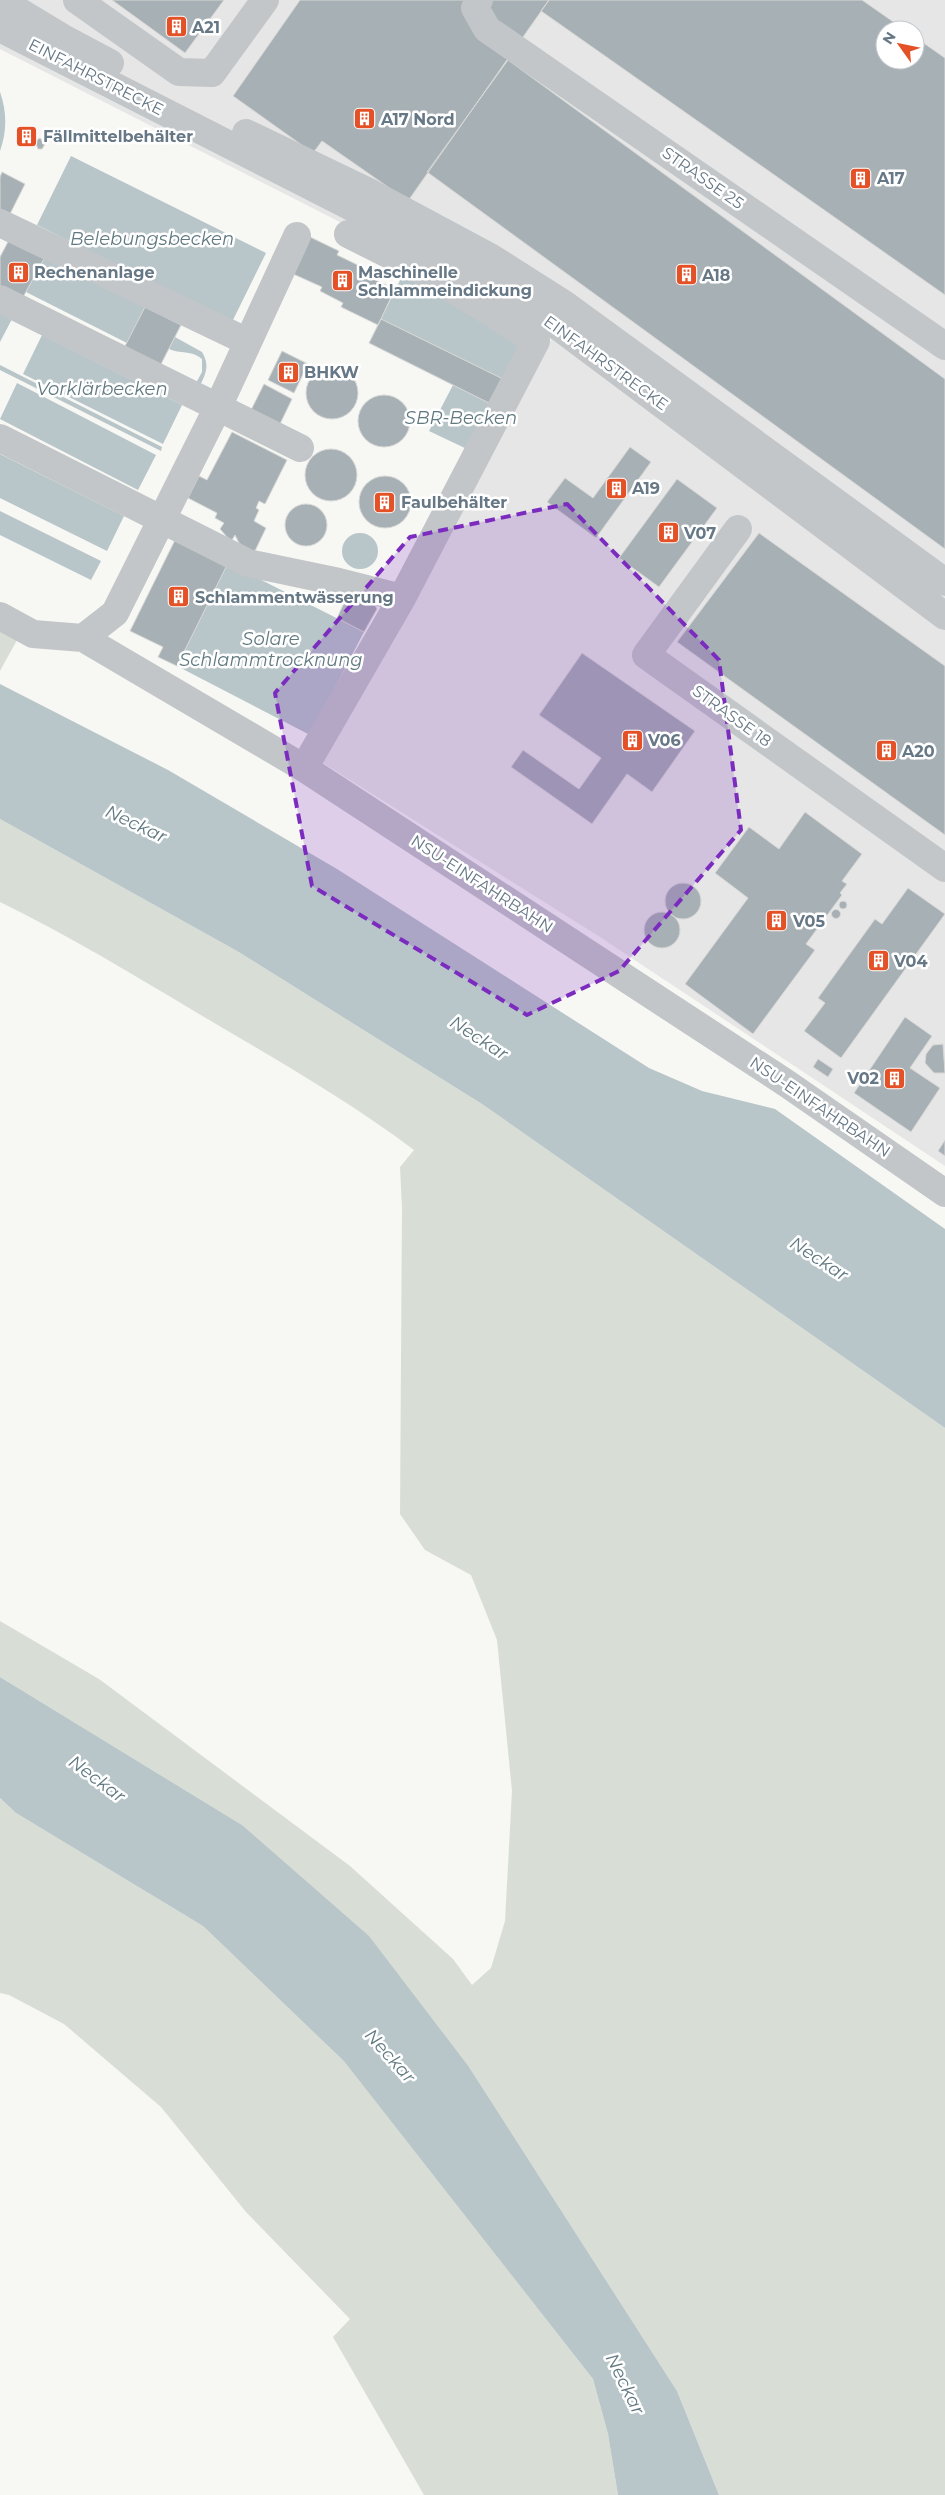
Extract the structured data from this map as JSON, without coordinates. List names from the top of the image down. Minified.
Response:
{"streets":{"street":["EINFAHRSTRECKE","STRASSE 25","STRASSE 18","NSU-EINFAHRBAHN"]},"water":["Belebungsbecken","Vorklärbecken","SBR-Becken","Solare Schlammtrocknung","Neckar"],"places":{"building":["A21","A17 Nord","Fällmittelbehälter","A17","Rechenanlage","A18","Maschinelle Schlammeindickung","BHKW","A19","Faulbehälter","V07","Schlammentwässerung","V06","A20","V05","V04","V02"]},"north":"top left"}
